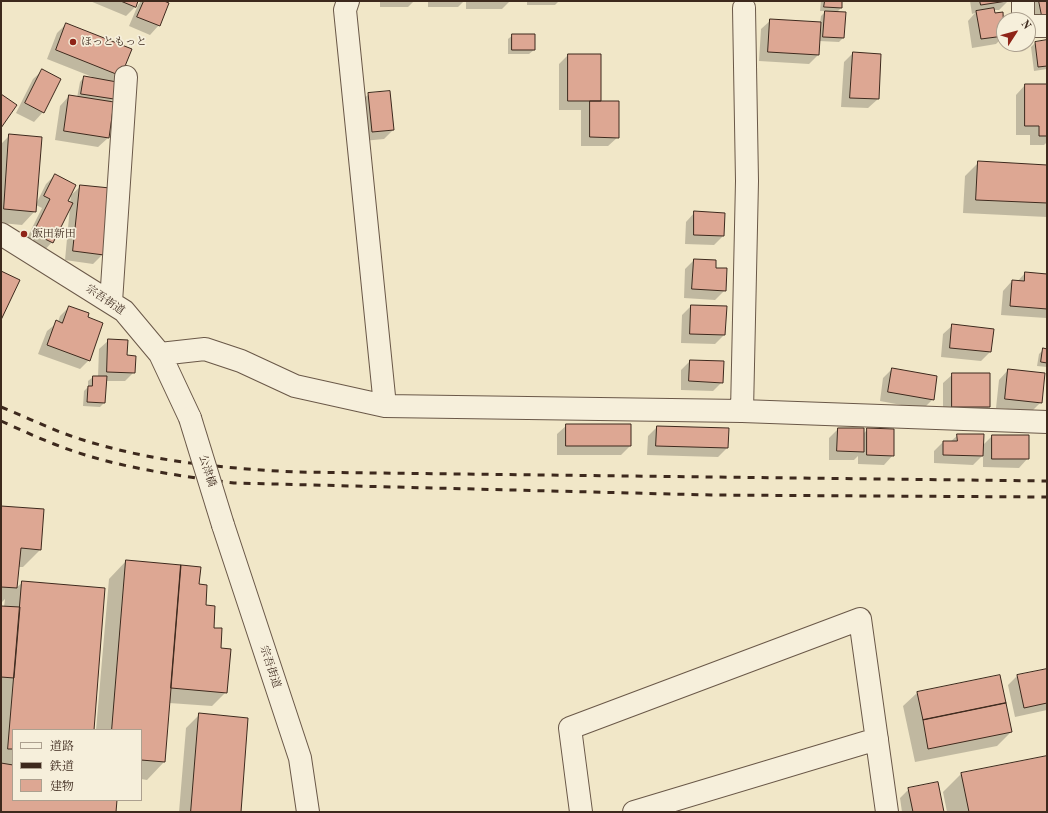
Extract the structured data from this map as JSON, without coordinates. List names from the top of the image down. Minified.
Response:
{"streets":{"street":["宗吾街道","公津橋"]},"crossings":[["宗吾街道","公津橋"]],"places":["ほっともっと","飯田新田"],"legend":["道路","鉄道","建物"],"north":"top right"}
